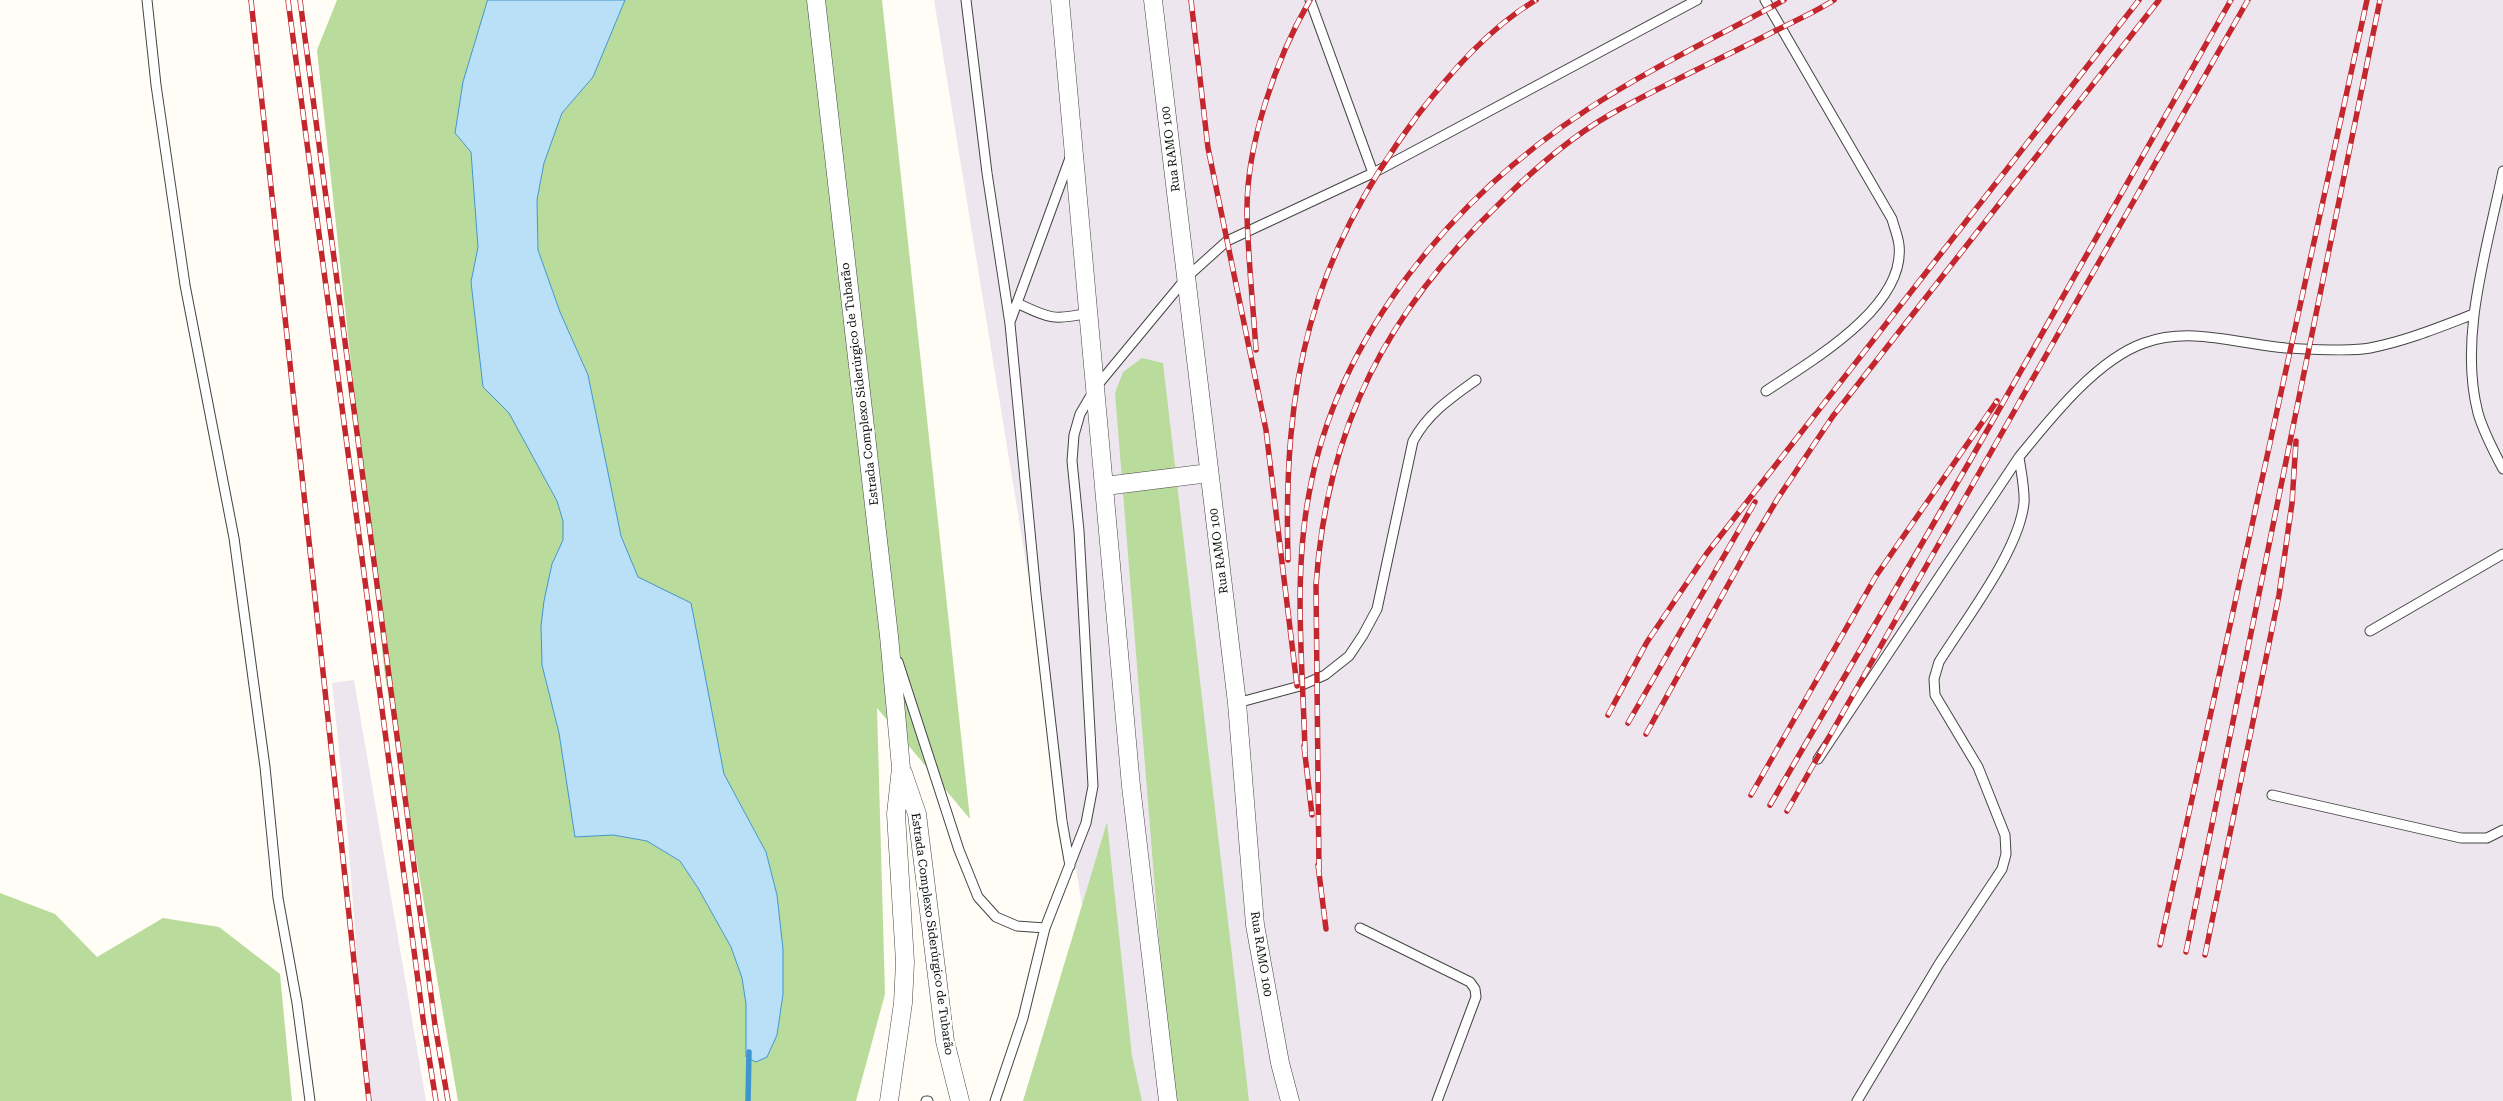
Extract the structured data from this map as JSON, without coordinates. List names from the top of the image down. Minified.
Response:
{"streets":{"street":["Rua RAMO 100","Estrada Complexo Siderúrgico de Tubarão"]}}
